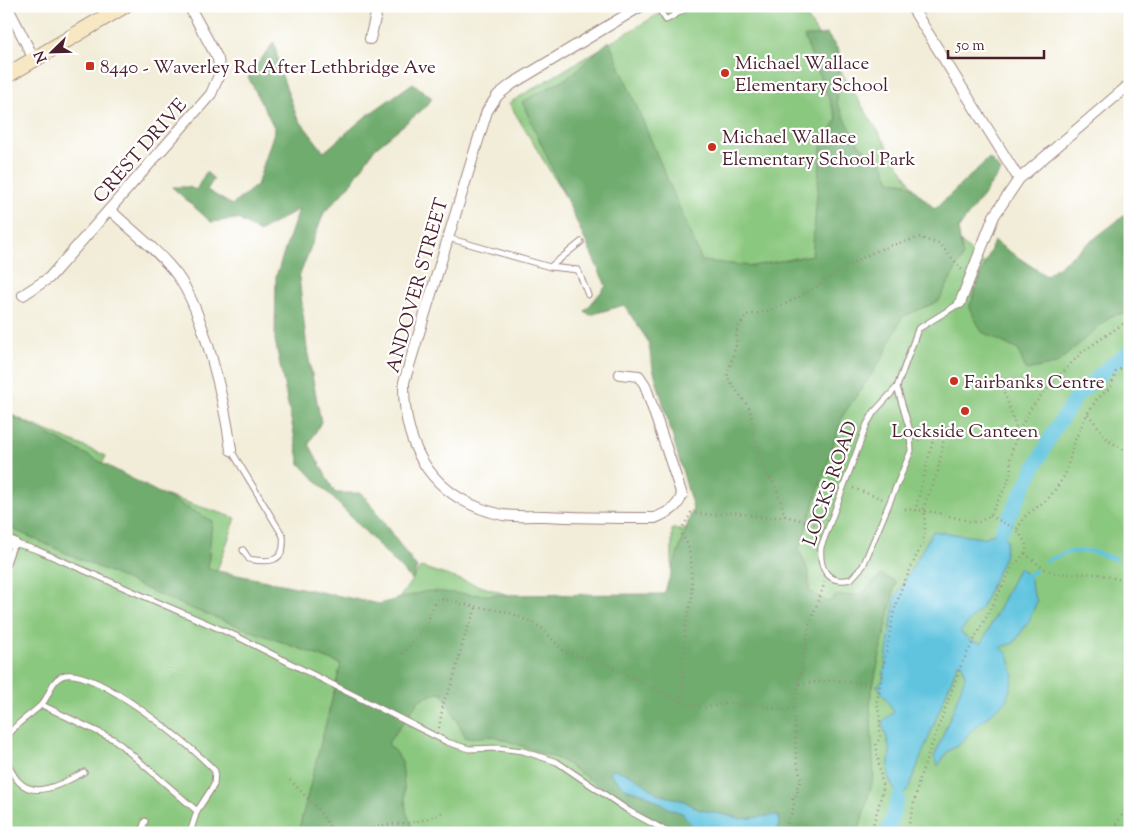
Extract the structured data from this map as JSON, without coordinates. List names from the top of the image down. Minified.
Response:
{"streets":{"street":["CREST DRIVE","ANDOVER STREET","LOCKS ROAD"]},"places":{"transit":["8440 - Waverley Rd After Lethbridge Ave"],"other":["Michael Wallace Elementary School","Michael Wallace Elementary School Park","Fairbanks Centre","Lockside Canteen"]},"scale_bar":"50 m","north":"bottom left"}
